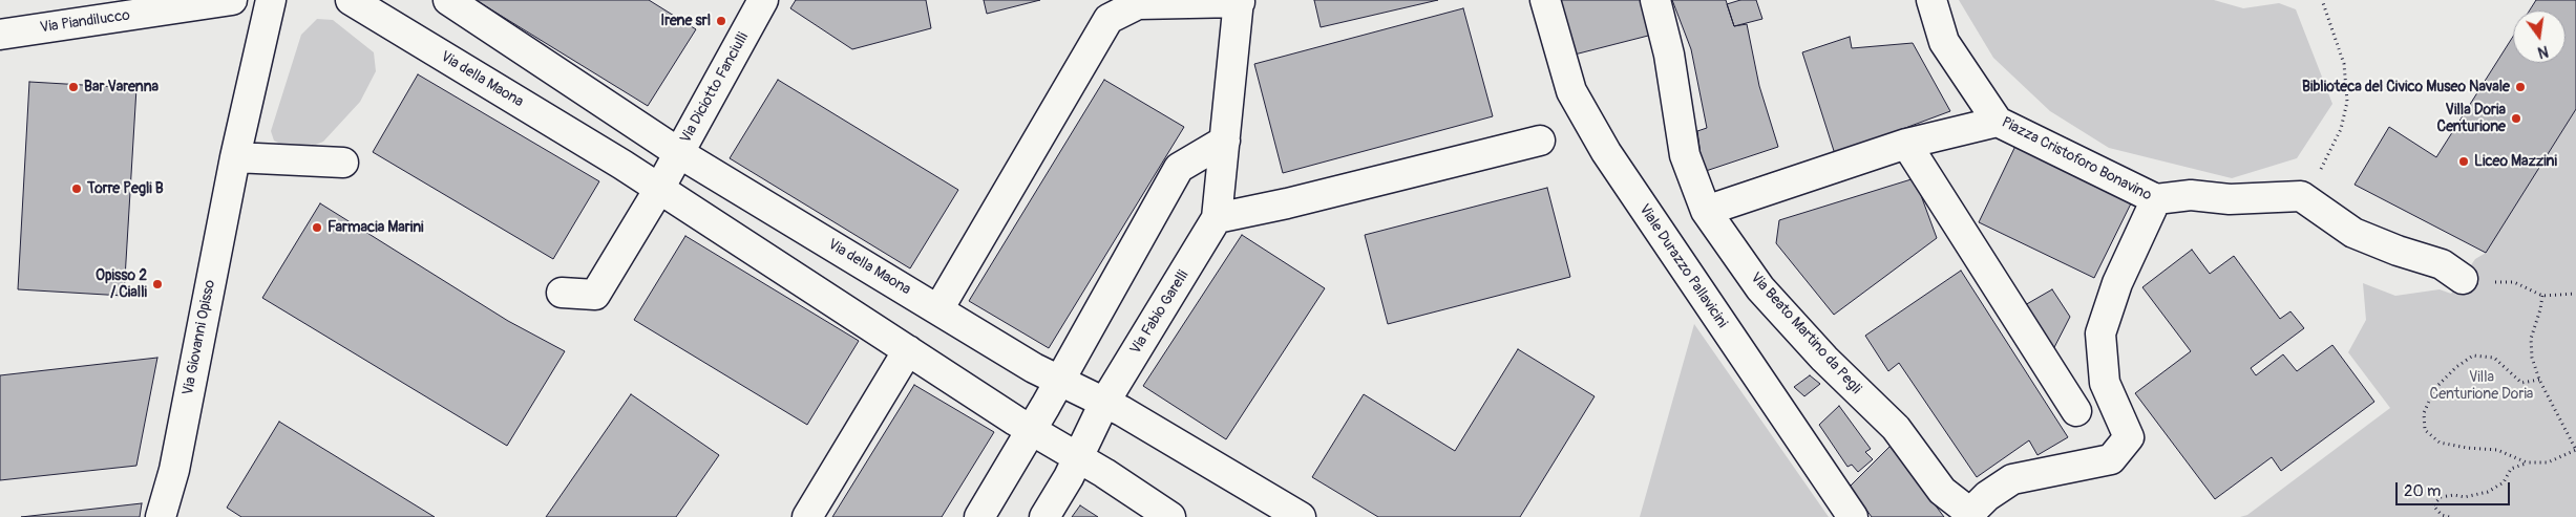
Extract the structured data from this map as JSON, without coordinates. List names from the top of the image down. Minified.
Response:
{"streets":{"street":["Via Piandilucco","Via della Maona","Via Diciotto Fanciulli","Piazza Cristoforo Bonavino","Viale Durazzo Pallavicini","Via Fabio Garelli","Via Beato Martino da Pegli","Via Giovanni Opisso"]},"crossings":[["Via della Maona","Via Diciotto Fanciulli"],["Via della Maona","Via Fabio Garelli"]],"parks":["Villa Centurione Doria"],"places":["Irene srl","Bar Varenna","Biblioteca del Civico Museo Navale","Villa Doria Centurione","Liceo Mazzini","Torre Pegli B","Farmacia Marini","Opisso 2 / Cialli"],"scale_bar":"20 m","north":"bottom"}
